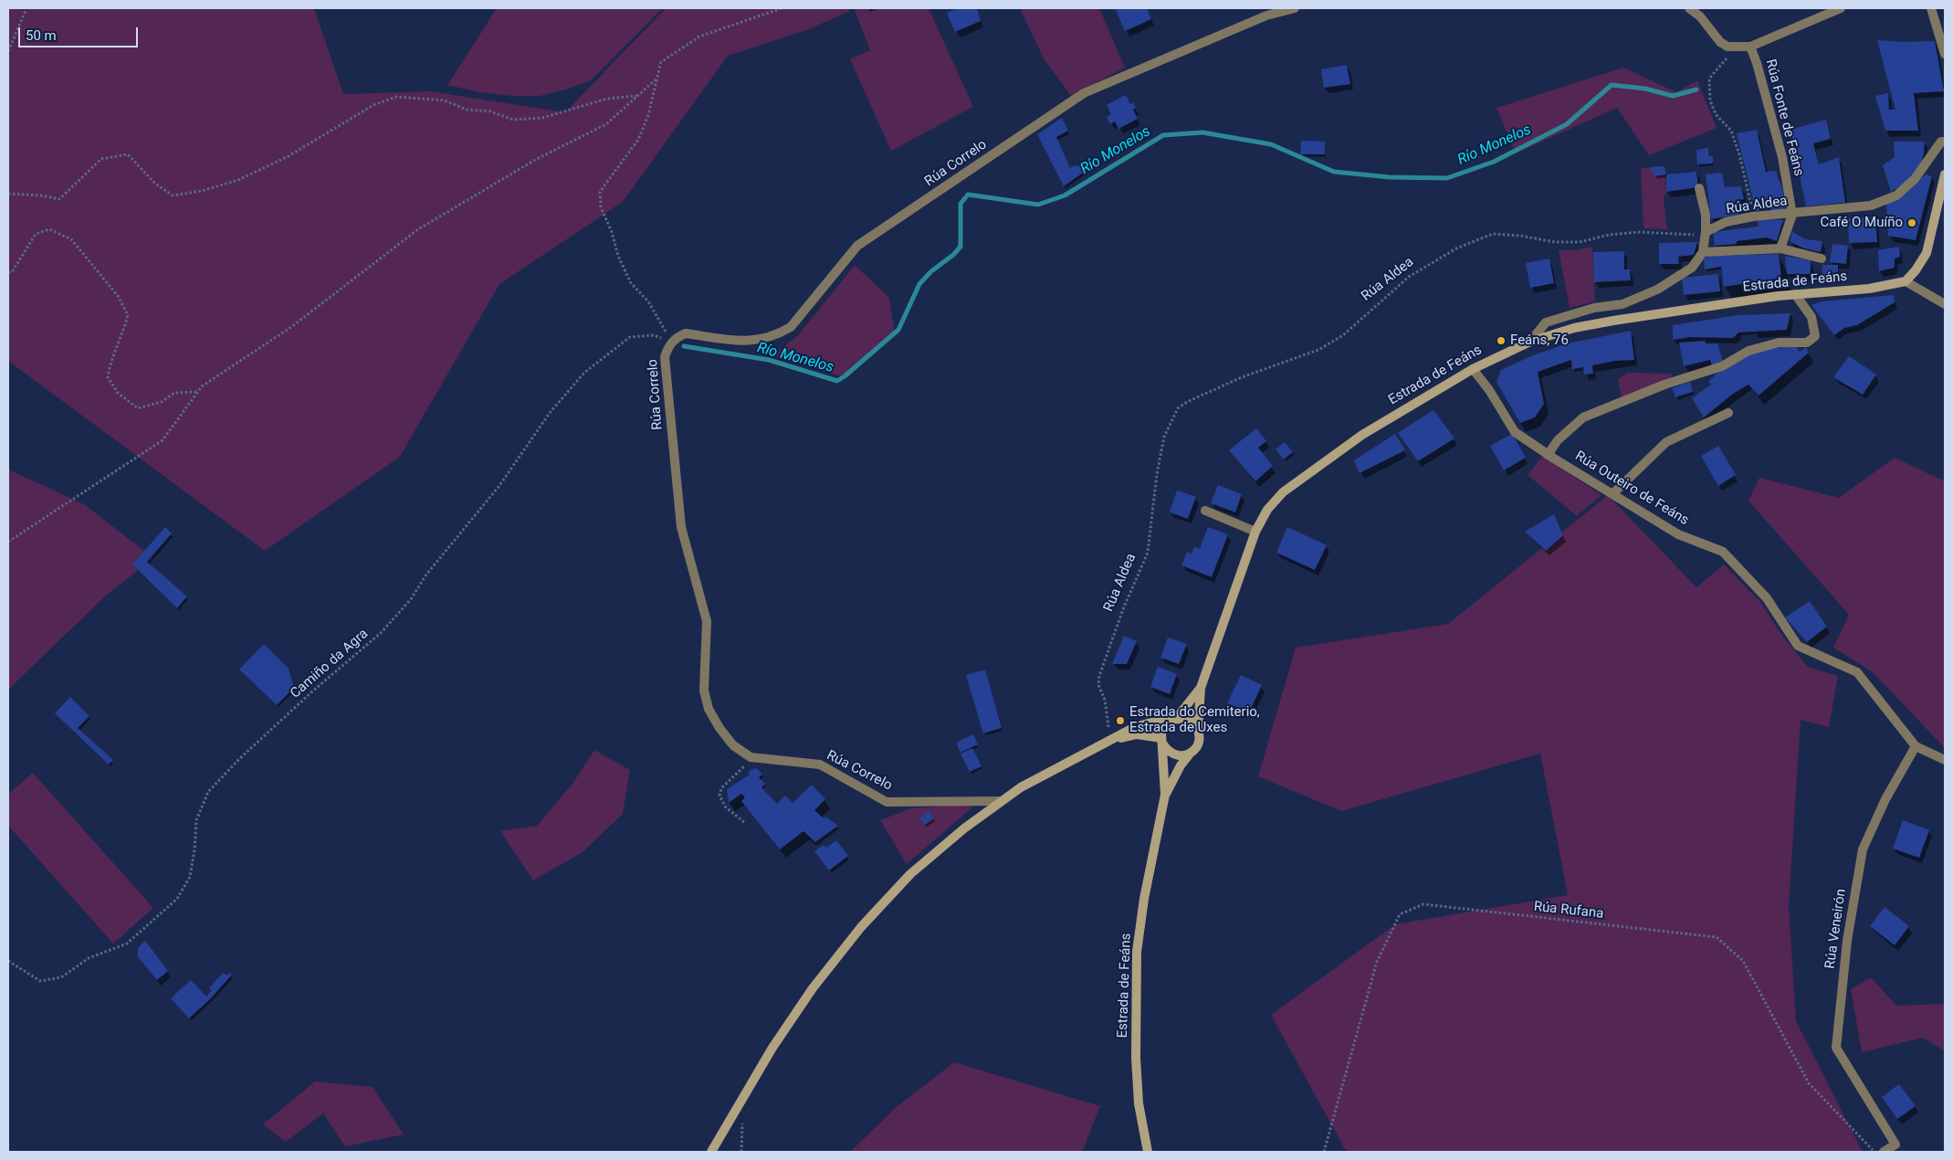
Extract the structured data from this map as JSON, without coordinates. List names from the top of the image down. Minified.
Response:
{"streets":{"street":["Rúa Fonte de Feáns","Rúa Correlo","Rúa Aldea","Estrada de Feáns","Rúa Outeiro de Feáns","Rúa Veneirón"],"path":["Camiño da Agra","Rúa Rufana"]},"crossings":[["Rúa Fonte de Feáns","Rúa Aldea"],["Rúa Correlo","Camiño da Agra"],["Estrada de Feáns","Rúa Outeiro de Feáns"],["Rúa Outeiro de Feáns","Rúa Veneirón"]],"water":["Río Monelos"],"places":["Café O Muíño","Feáns, 76","Estrada do Cemiterio, Estrada de Uxes"],"scale_bar":"50 m"}
